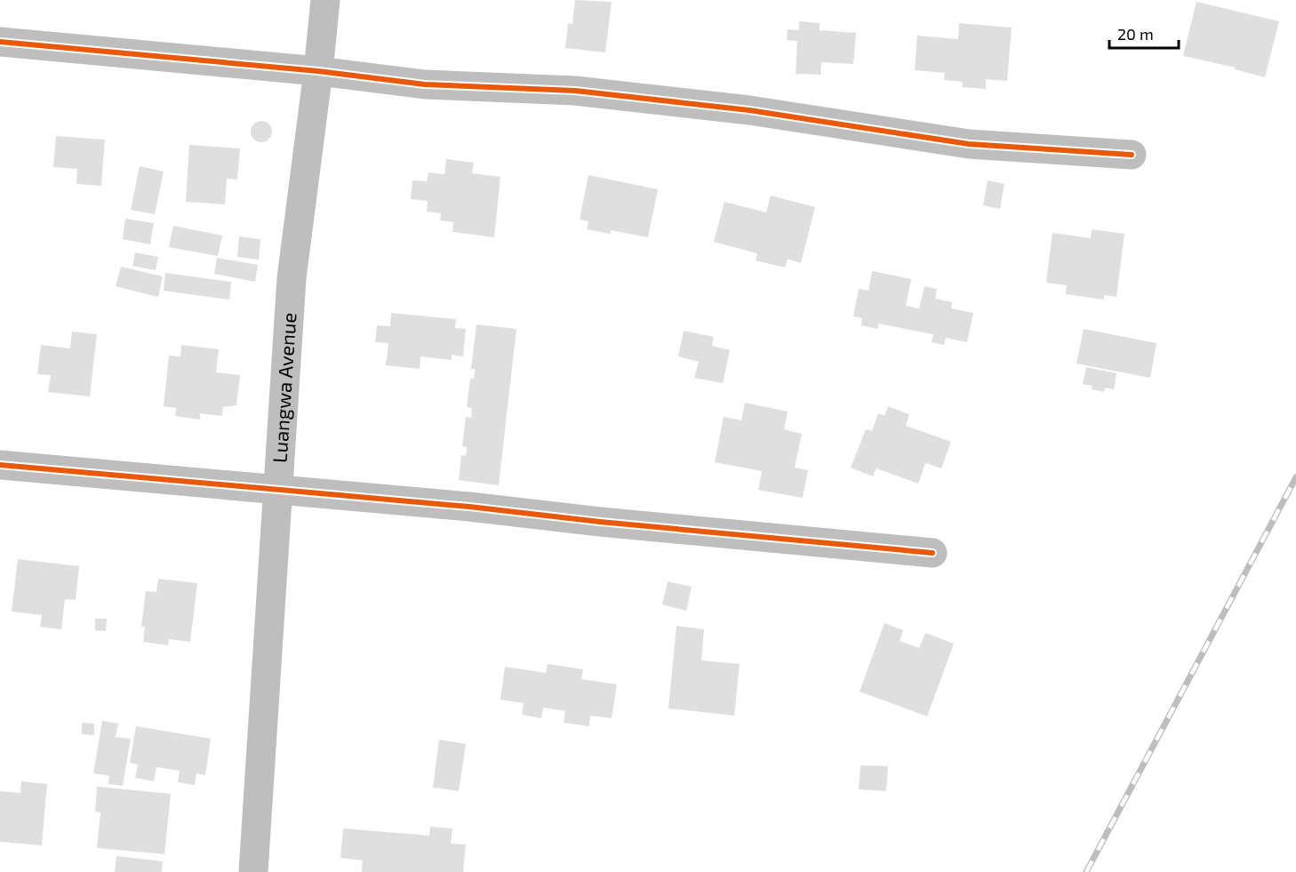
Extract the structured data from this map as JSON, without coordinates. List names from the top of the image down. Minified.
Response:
{"streets":{"street":["Luangwa Avenue"]},"scale_bar":"20 m"}
